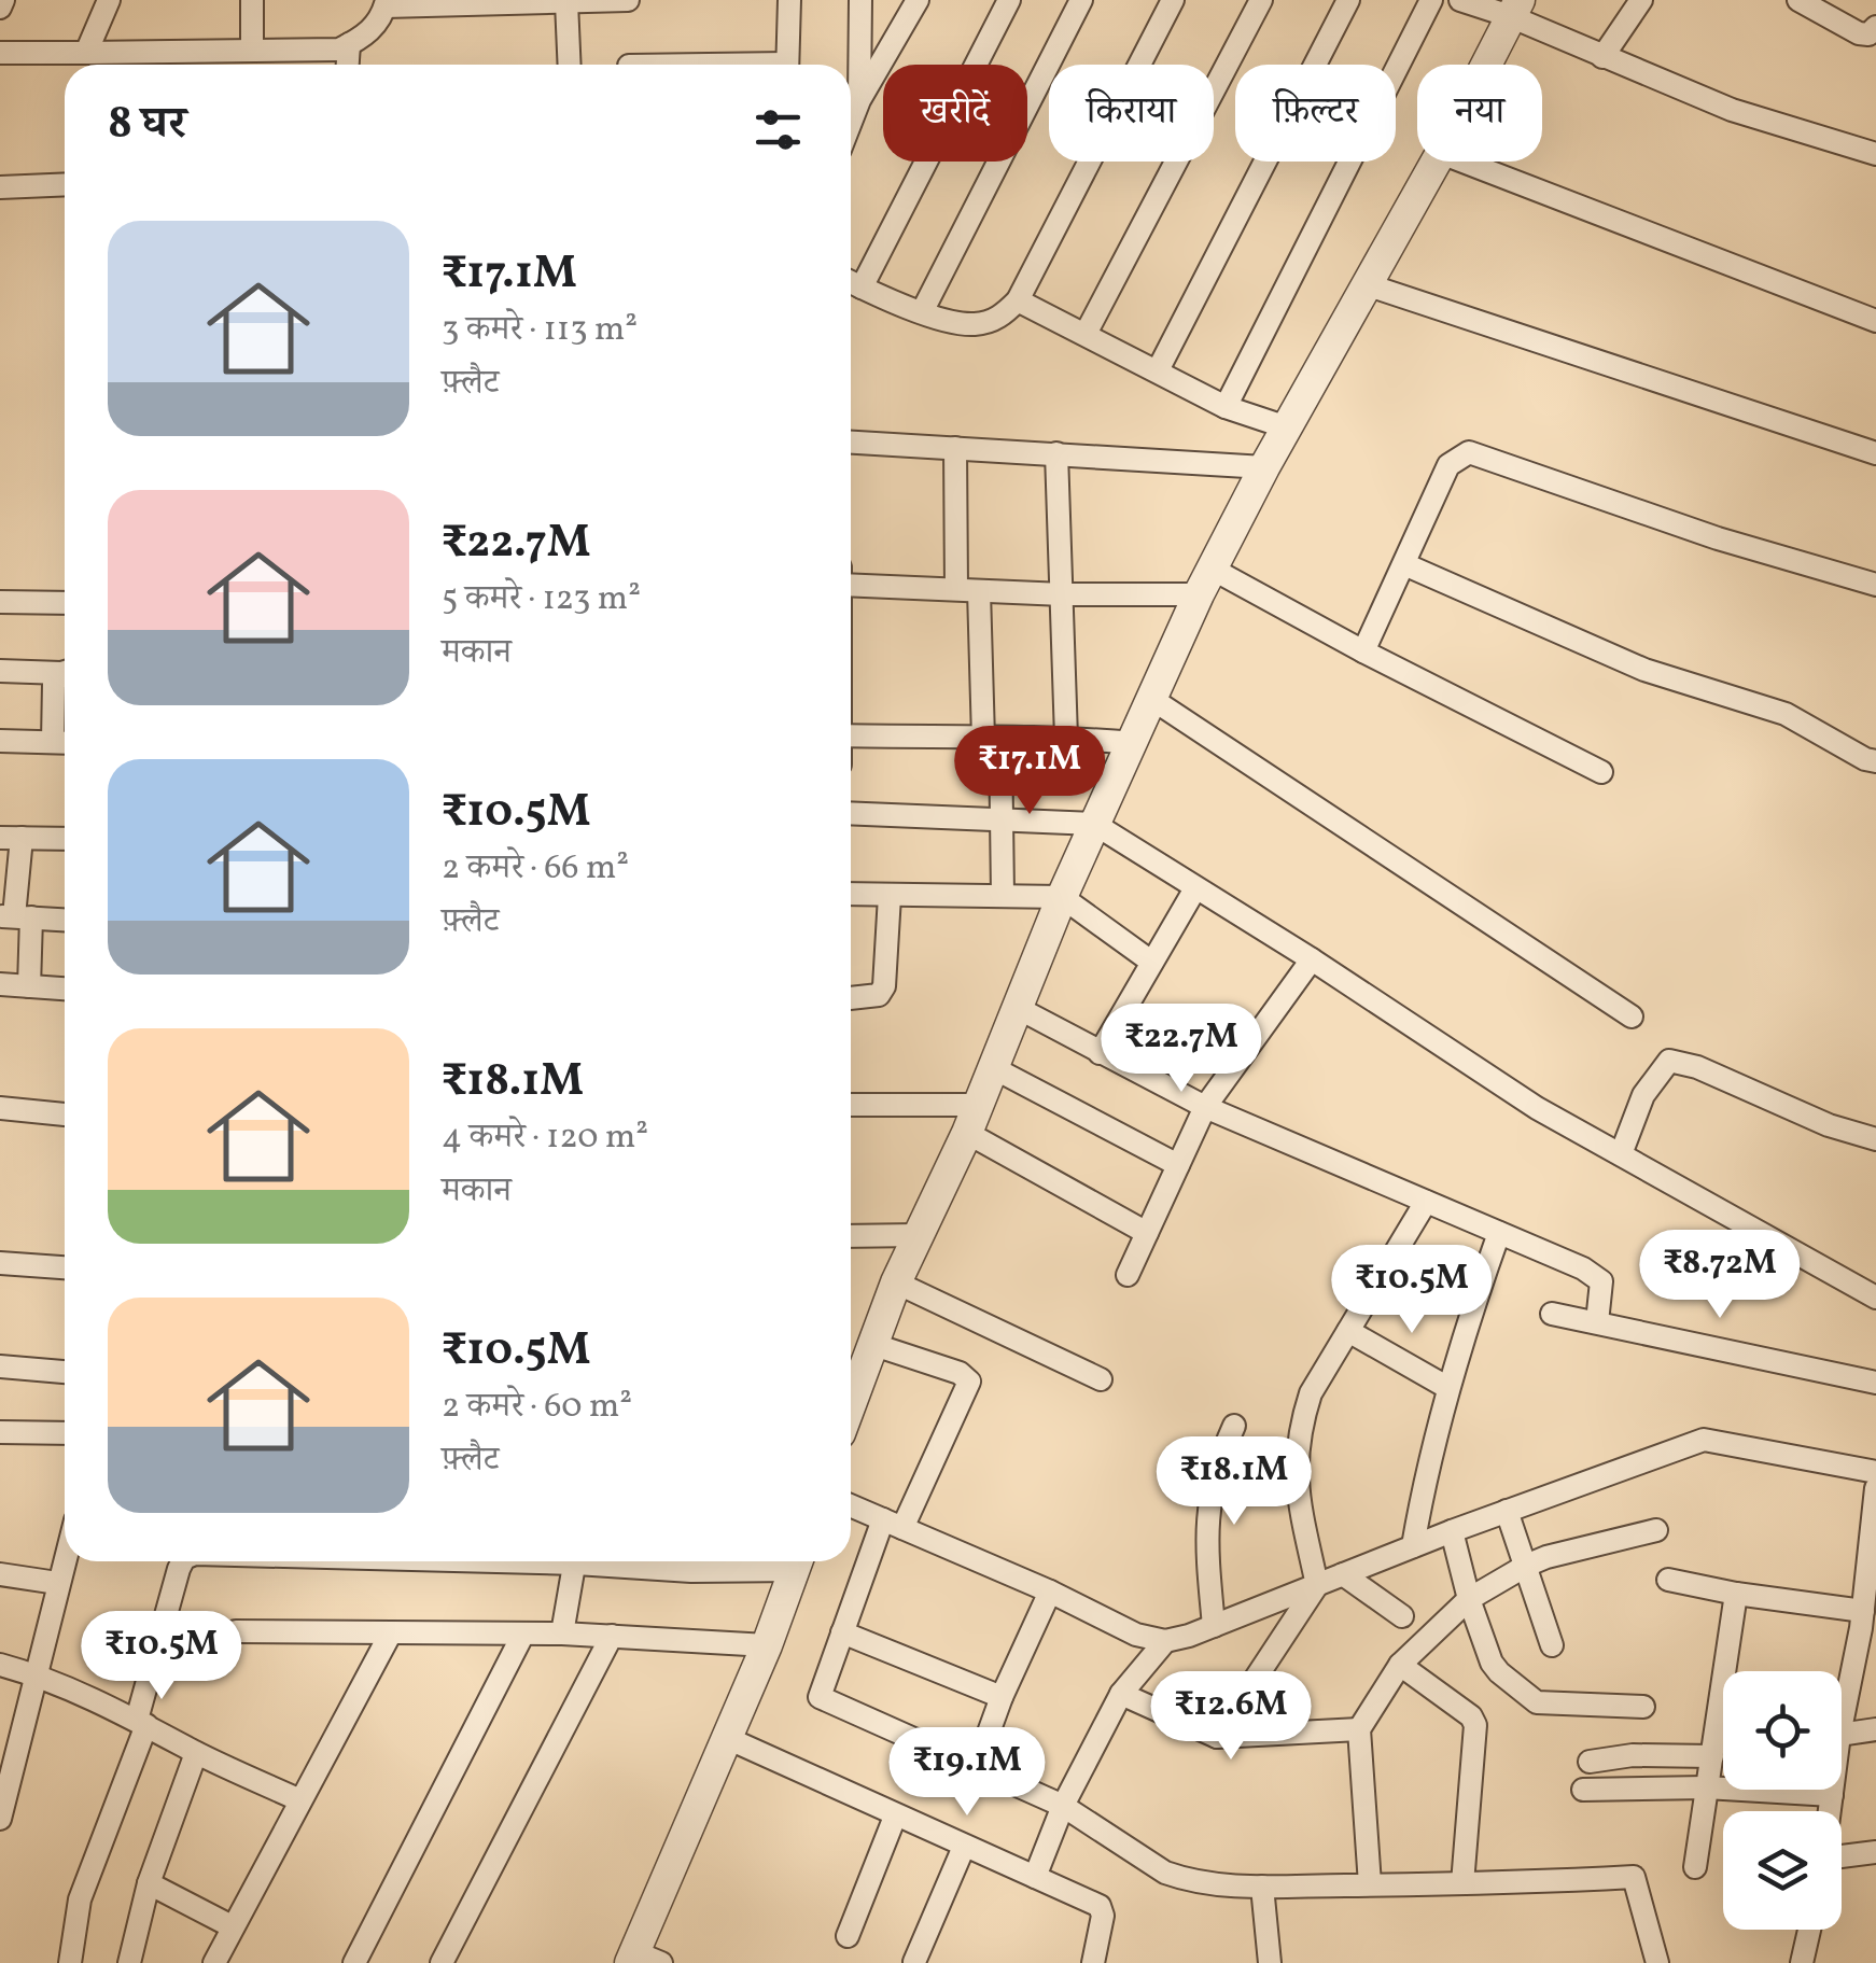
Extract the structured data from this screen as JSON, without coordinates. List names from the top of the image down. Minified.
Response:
{"page":{"chip":["खरीदें","किराया","फ़िल्टर","नया"],"heading":"8 घर","list":[{"name":"₹17.1M","note":"3 कमरे · 113 m² · फ़्लैट"},{"name":"₹22.7M","note":"5 कमरे · 123 m² · मकान"},{"name":"₹10.5M","note":"2 कमरे · 66 m² · फ़्लैट"},{"name":"₹18.1M","note":"4 कमरे · 120 m² · मकान"},{"name":"₹10.5M","note":"2 कमरे · 60 m² · फ़्लैट"}],"price":["₹17.1M","₹22.7M","₹8.72M","₹10.5M","₹18.1M","₹10.5M","₹12.6M","₹19.1M"]}}
